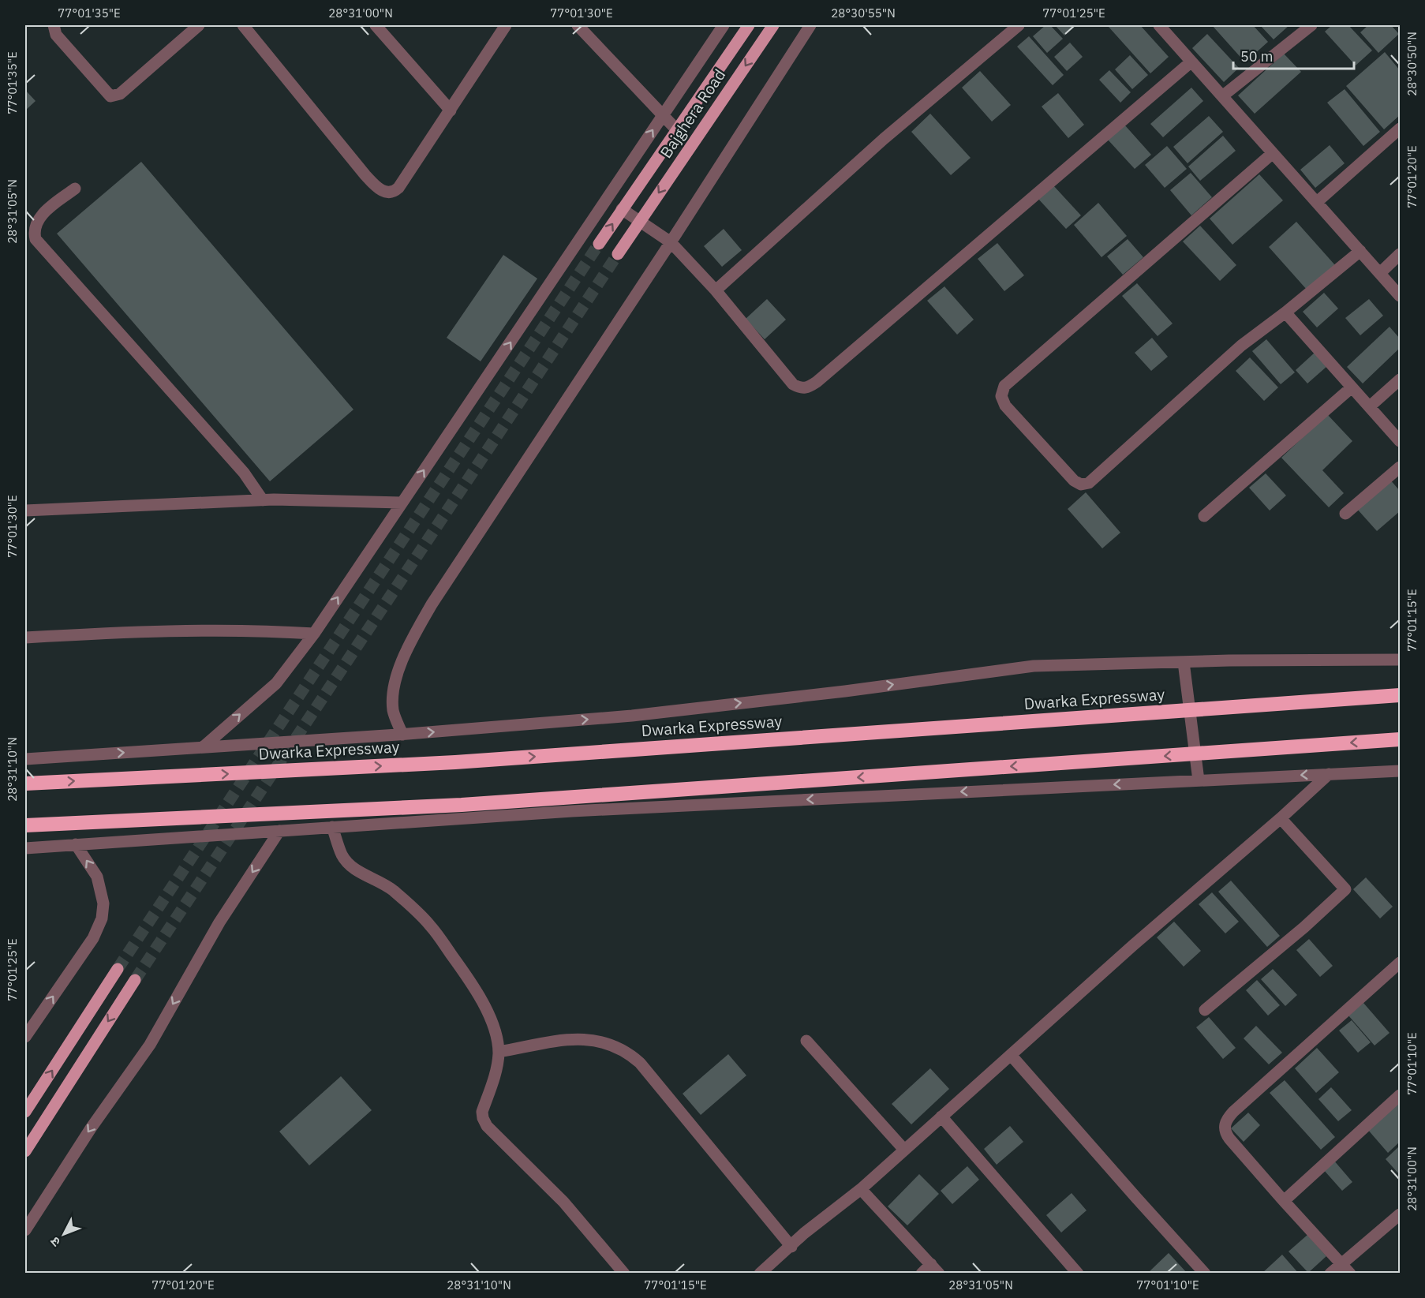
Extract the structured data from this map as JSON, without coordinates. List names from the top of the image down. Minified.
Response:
{"streets":{"highway":["Dwarka Expressway"],"main road":["Bajghera Road"]},"scale_bar":"50 m","north":"bottom left","coordinates":["77°01'35\"E","28°31'00\"N","77°01'30\"E","28°30'55\"N","77°01'25\"E","28°30'50\"N","77°01'20\"E","28°31'05\"N","77°01'15\"E","28°31'10\"N","77°01'10\"E"]}
